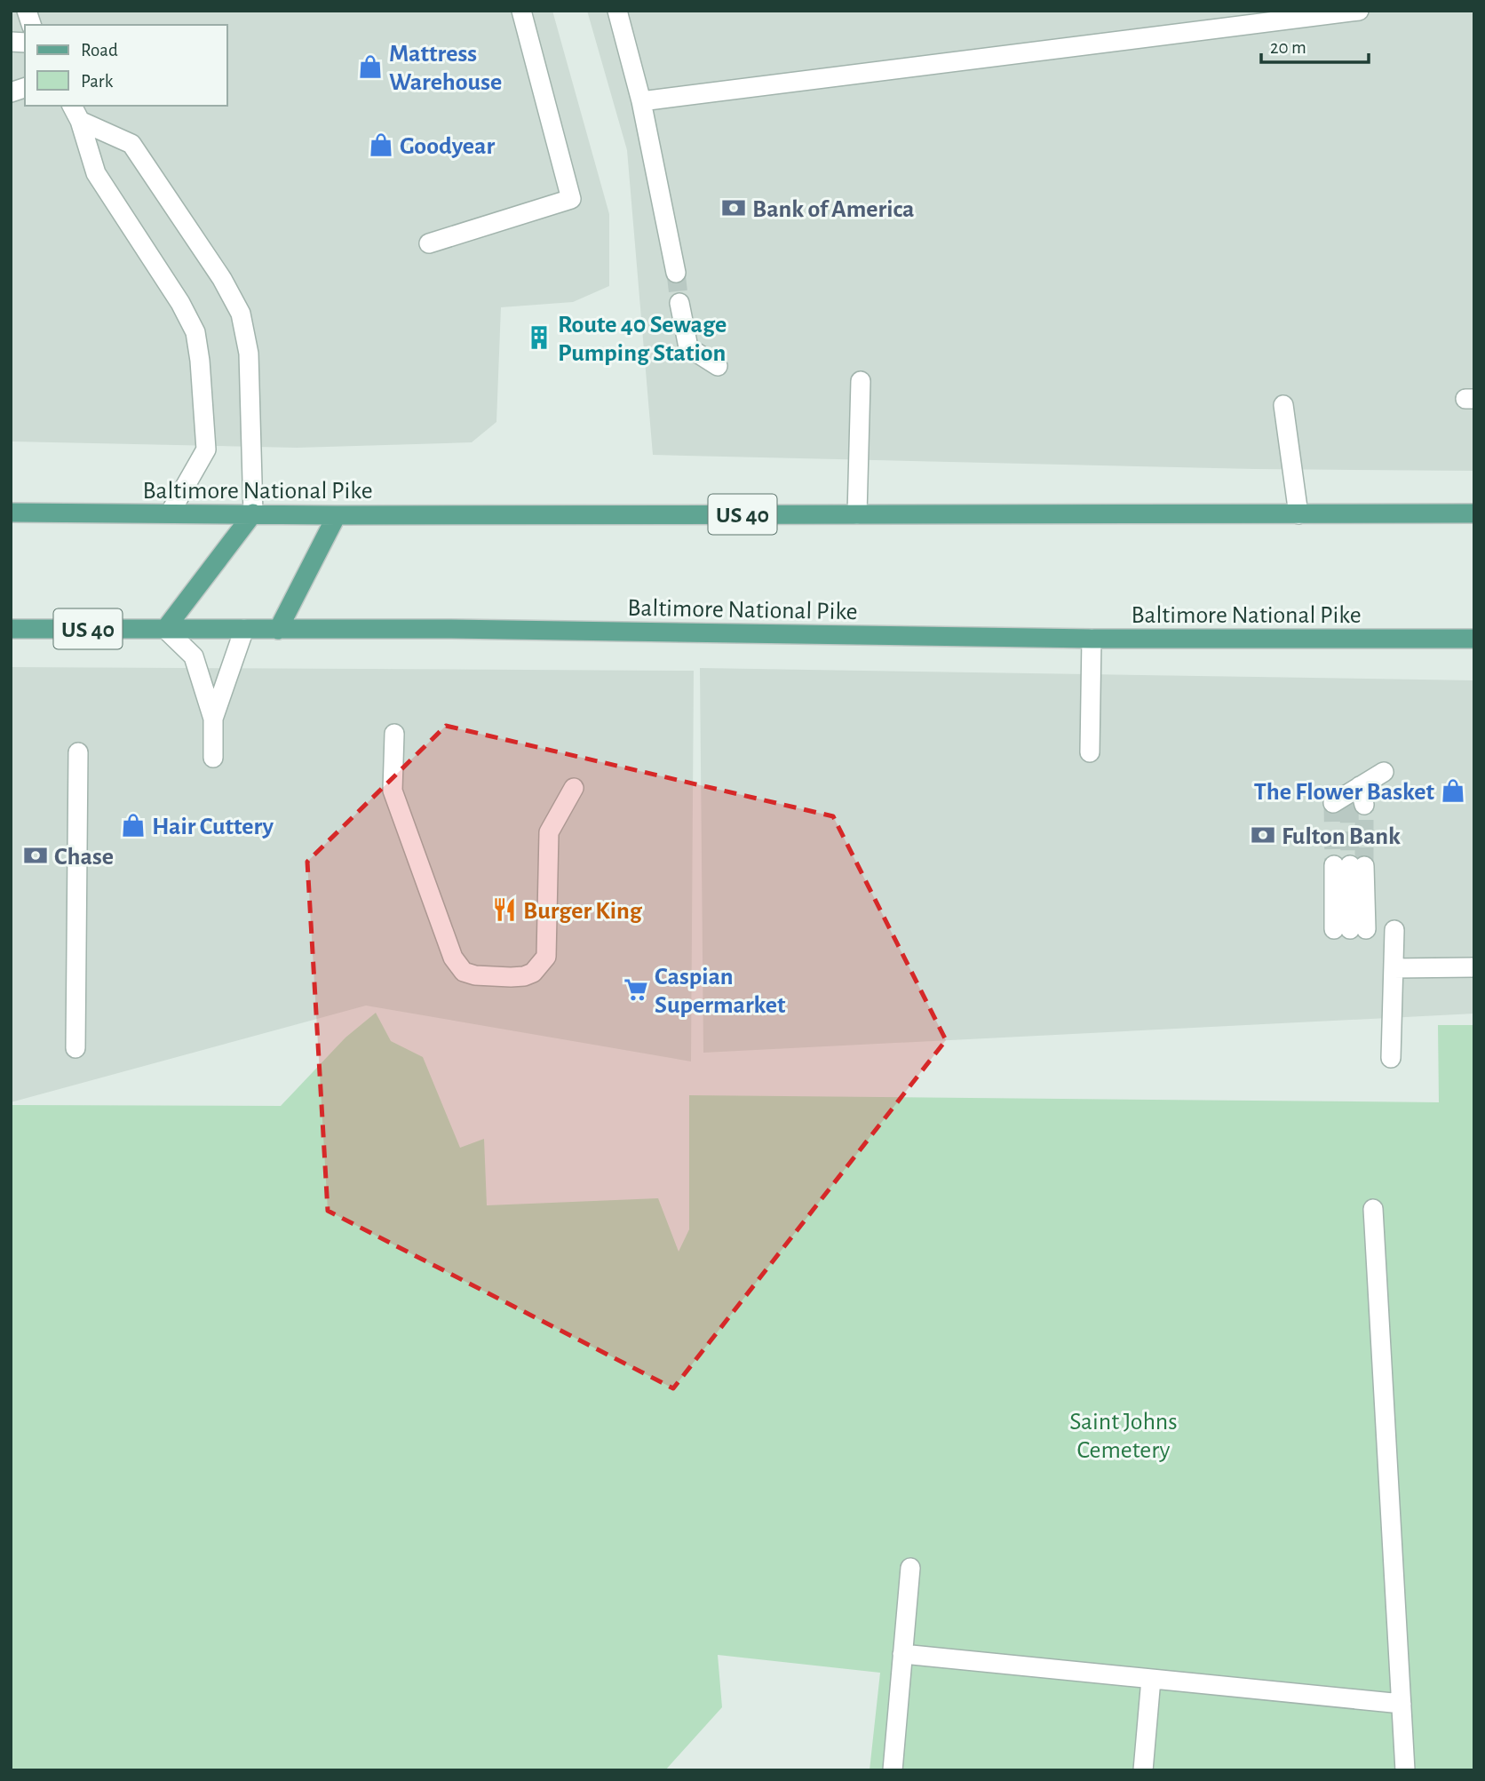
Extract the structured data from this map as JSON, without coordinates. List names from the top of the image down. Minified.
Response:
{"streets":{"main road":["Baltimore National Pike","US 40"]},"parks":["Saint Johns Cemetery"],"places":{"shop":["Mattress Warehouse","Goodyear","The Flower Basket","Hair Cuttery"],"bank":["Bank of America","Fulton Bank","Chase"],"building":["Route 40 Sewage Pumping Station"],"restaurant":["Burger King"],"supermarket":["Caspian Supermarket"]},"legend":["Road","Park"],"scale_bar":"20 m"}
